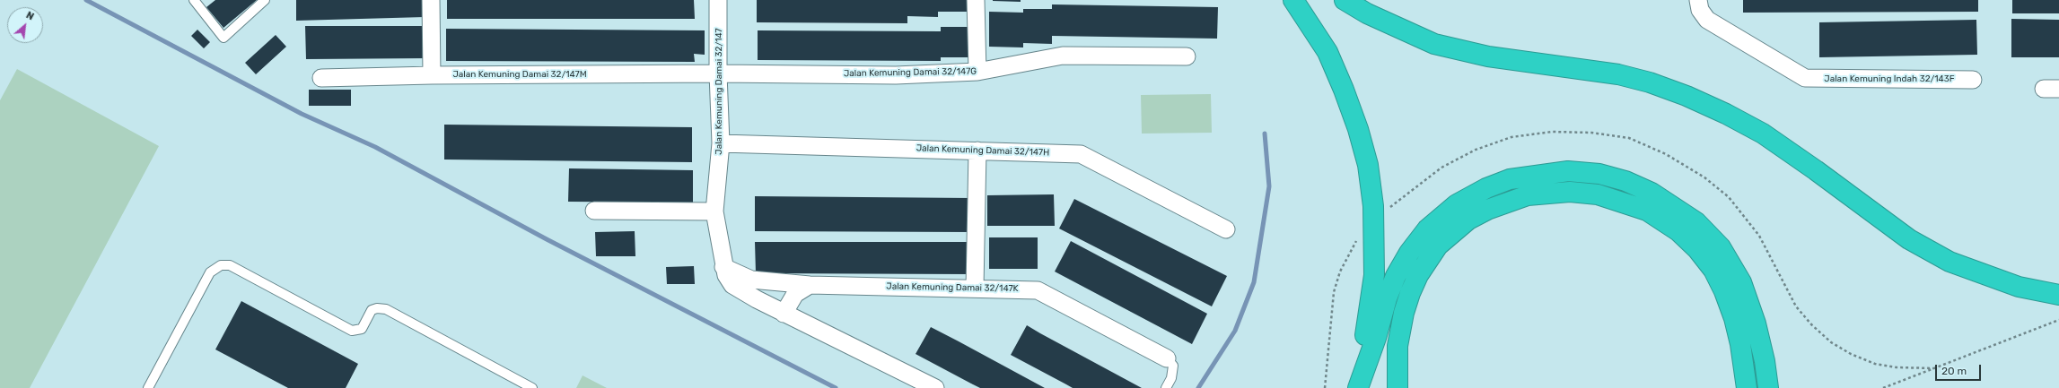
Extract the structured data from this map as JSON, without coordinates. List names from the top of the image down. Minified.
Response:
{"streets":{"street":["Jalan Kemuning Damai 32/147G","Jalan Kemuning Damai 32/147M","Jalan Kemuning Indah 32/143F","Jalan Kemuning Damai 32/147","Jalan Kemuning Damai 32/147H","Jalan Kemuning Damai 32/147K"]},"crossings":[["Jalan Kemuning Damai 32/147G","Jalan Kemuning Damai 32/147M"],["Jalan Kemuning Damai 32/147G","Jalan Kemuning Damai 32/147"],["Jalan Kemuning Damai 32/147M","Jalan Kemuning Damai 32/147"],["Jalan Kemuning Damai 32/147","Jalan Kemuning Damai 32/147H"],["Jalan Kemuning Damai 32/147","Jalan Kemuning Damai 32/147K"]],"scale_bar":"20 m","north":"top right"}
